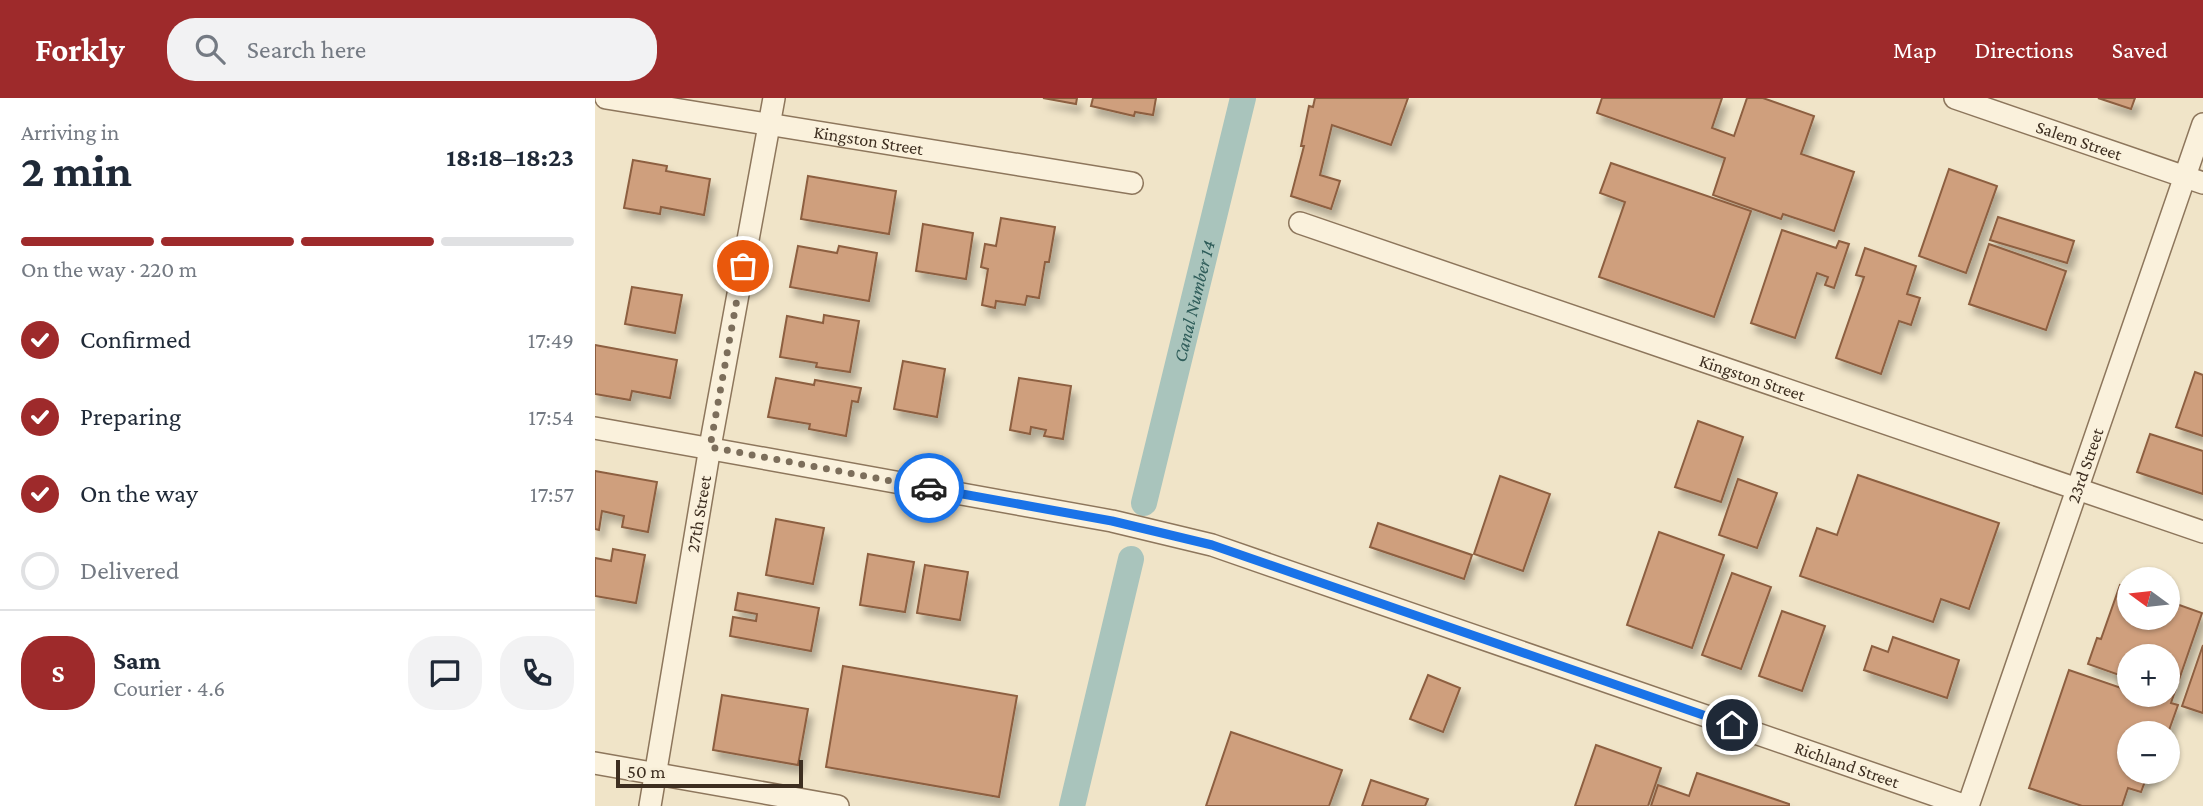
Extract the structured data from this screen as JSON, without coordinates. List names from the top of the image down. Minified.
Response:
{"streets":{"street":["Salem Street","Kingston Street","23rd Street","27th Street","Richland Street"]},"crossings":[["Salem Street","23rd Street"],["Kingston Street","23rd Street"],["Kingston Street","27th Street"],["23rd Street","Richland Street"],["27th Street","Richland Street"]],"water":["Canal Number 14"],"scale_bar":"50 m","north":"left","page":{"header":"Forkly","search":"Search here","nav":["Map","Directions","Saved"],"heading":["2 min","Arriving in","18:18–18:23"],"panel":["Sam","Courier · 4.6"],"bar":"On the way · 220 m","list":[["Confirmed","17:49"],["Preparing","17:54"],["On the way","17:57"],"Delivered"],"map_buttons":["+","−"],"round":"S","scale":"50 m"}}
